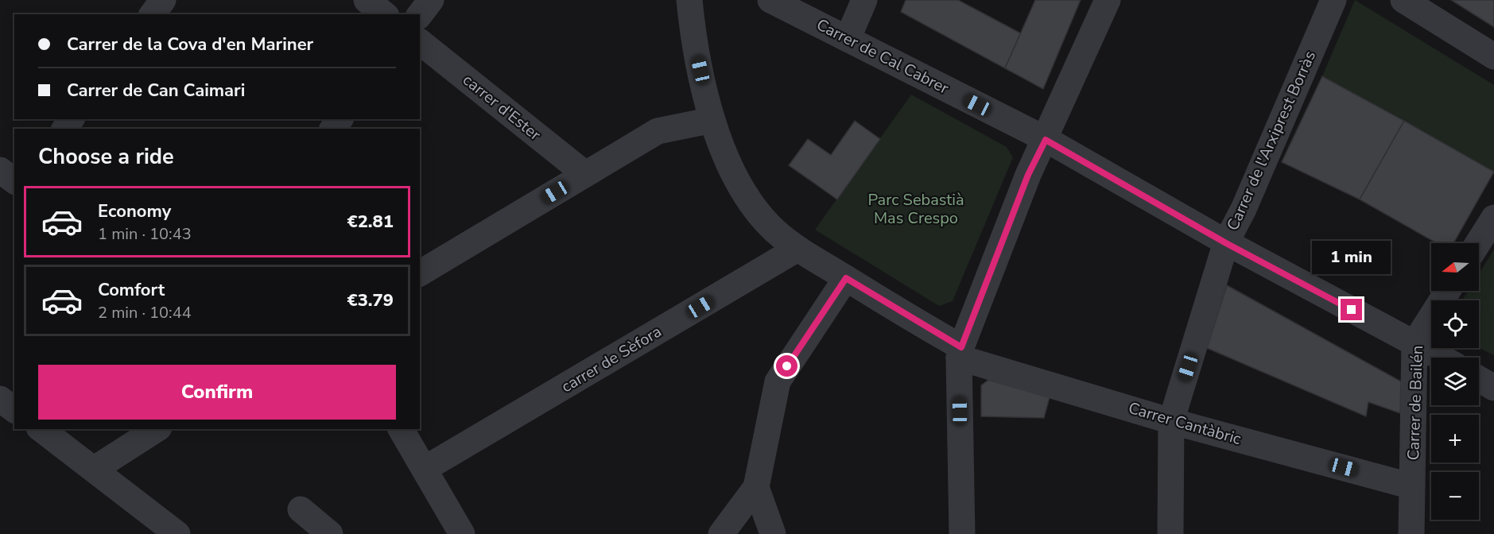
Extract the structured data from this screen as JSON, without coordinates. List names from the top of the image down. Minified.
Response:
{"streets":{"street":["Carrer de Cal Cabrer","carrer d'Ester","Carrer de l'Arxiprest Borràs","carrer de Sèfora","Carrer de Bailén","Carrer Cantàbric"]},"crossings":[["Carrer de Cal Cabrer","Carrer de l'Arxiprest Borràs"],["Carrer de Cal Cabrer","Carrer de Bailén"],["Carrer de l'Arxiprest Borràs","Carrer Cantàbric"],["carrer de Sèfora","Carrer Cantàbric"],["Carrer de Bailén","Carrer Cantàbric"]],"parks":["Parc Sebastià Mas Crespo"],"north":"left","page":{"banner":["Carrer de la Cova d'en Mariner","Carrer de Can Caimari"],"heading":"Choose a ride","list":[{"name":"Economy","note":"1 min · 10:43","value":"€2.81"},{"name":"Comfort","note":"2 min · 10:44","value":"€3.79"}],"bubble":"1 min","map_buttons":["+","−"],"buttons":"Confirm"}}
